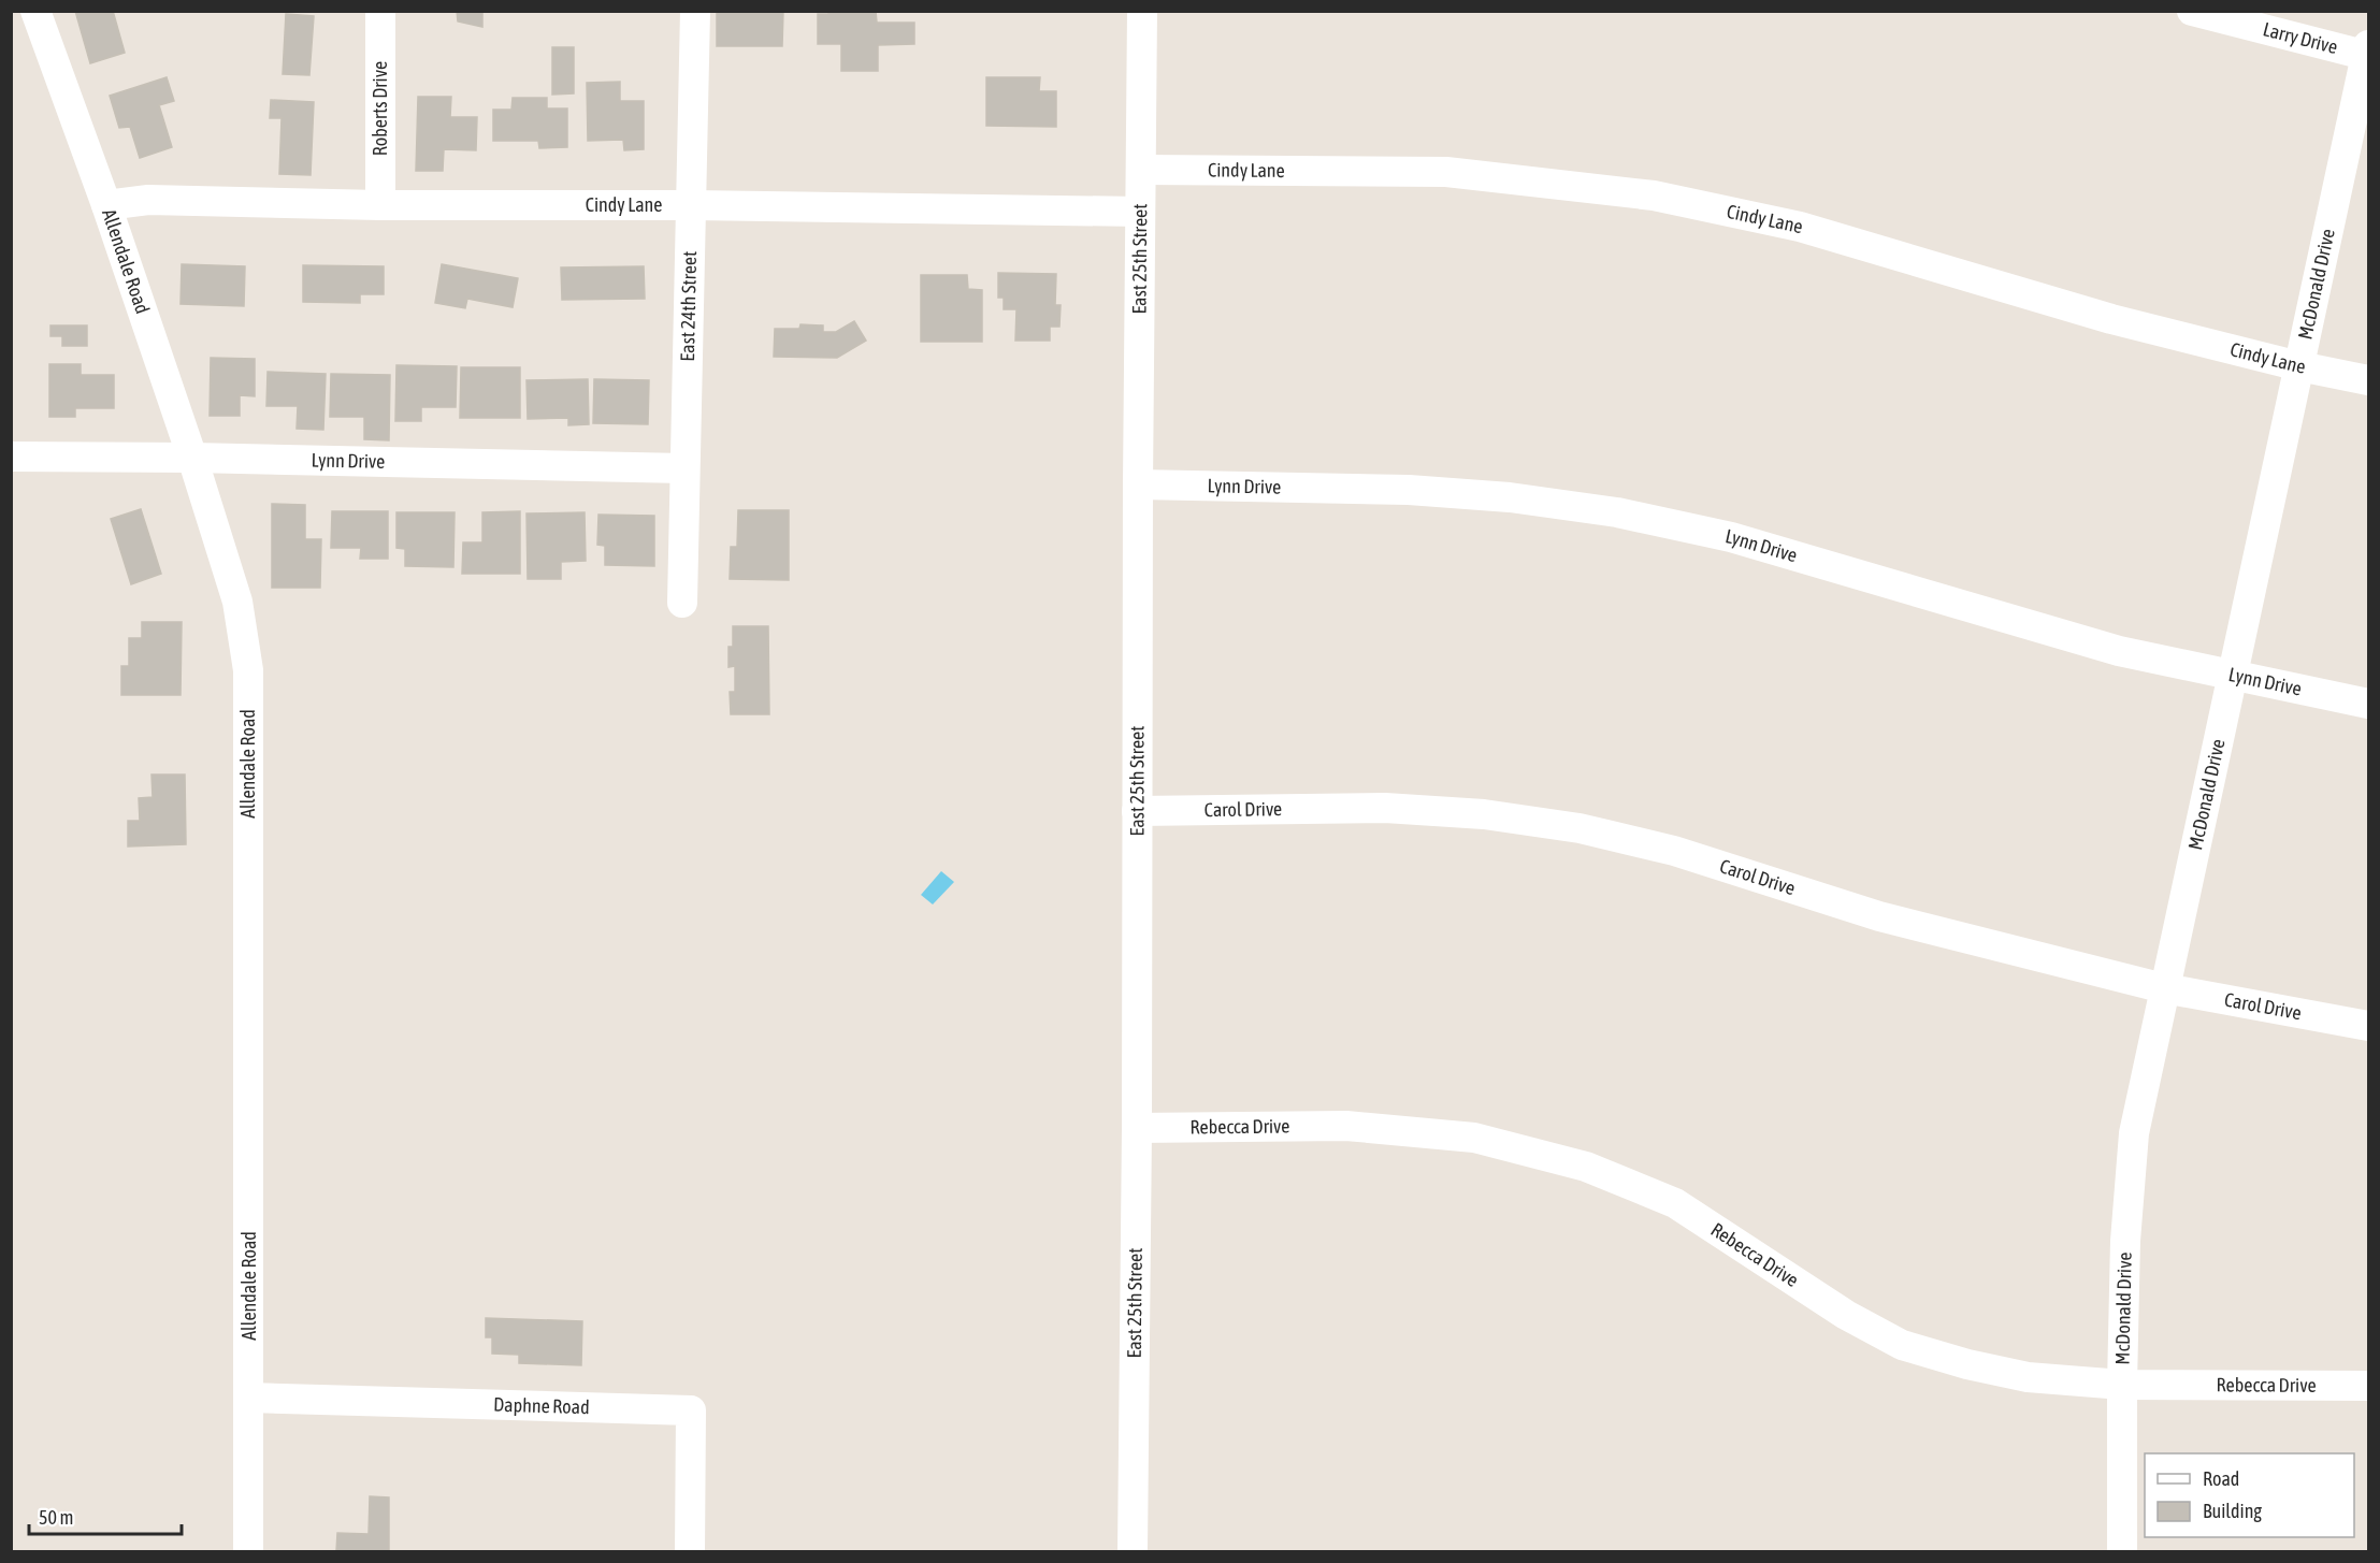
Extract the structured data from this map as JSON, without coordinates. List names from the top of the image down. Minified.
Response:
{"streets":{"street":["Larry Drive","Roberts Drive","Cindy Lane","East 25th Street","Allendale Road","McDonald Drive","East 24th Street","Lynn Drive","Carol Drive","Rebecca Drive","Daphne Road"]},"crossings":[["Larry Drive","McDonald Drive"],["Roberts Drive","Cindy Lane"],["Cindy Lane","East 25th Street"],["Cindy Lane","Allendale Road"],["Cindy Lane","McDonald Drive"],["Cindy Lane","East 24th Street"],["East 25th Street","Lynn Drive"],["East 25th Street","Carol Drive"],["East 25th Street","Rebecca Drive"],["Allendale Road","Lynn Drive"],["Allendale Road","Daphne Road"],["McDonald Drive","Lynn Drive"],["McDonald Drive","Carol Drive"],["McDonald Drive","Rebecca Drive"],["East 24th Street","Lynn Drive"]],"legend":["Road","Building"],"scale_bar":"50 m"}
